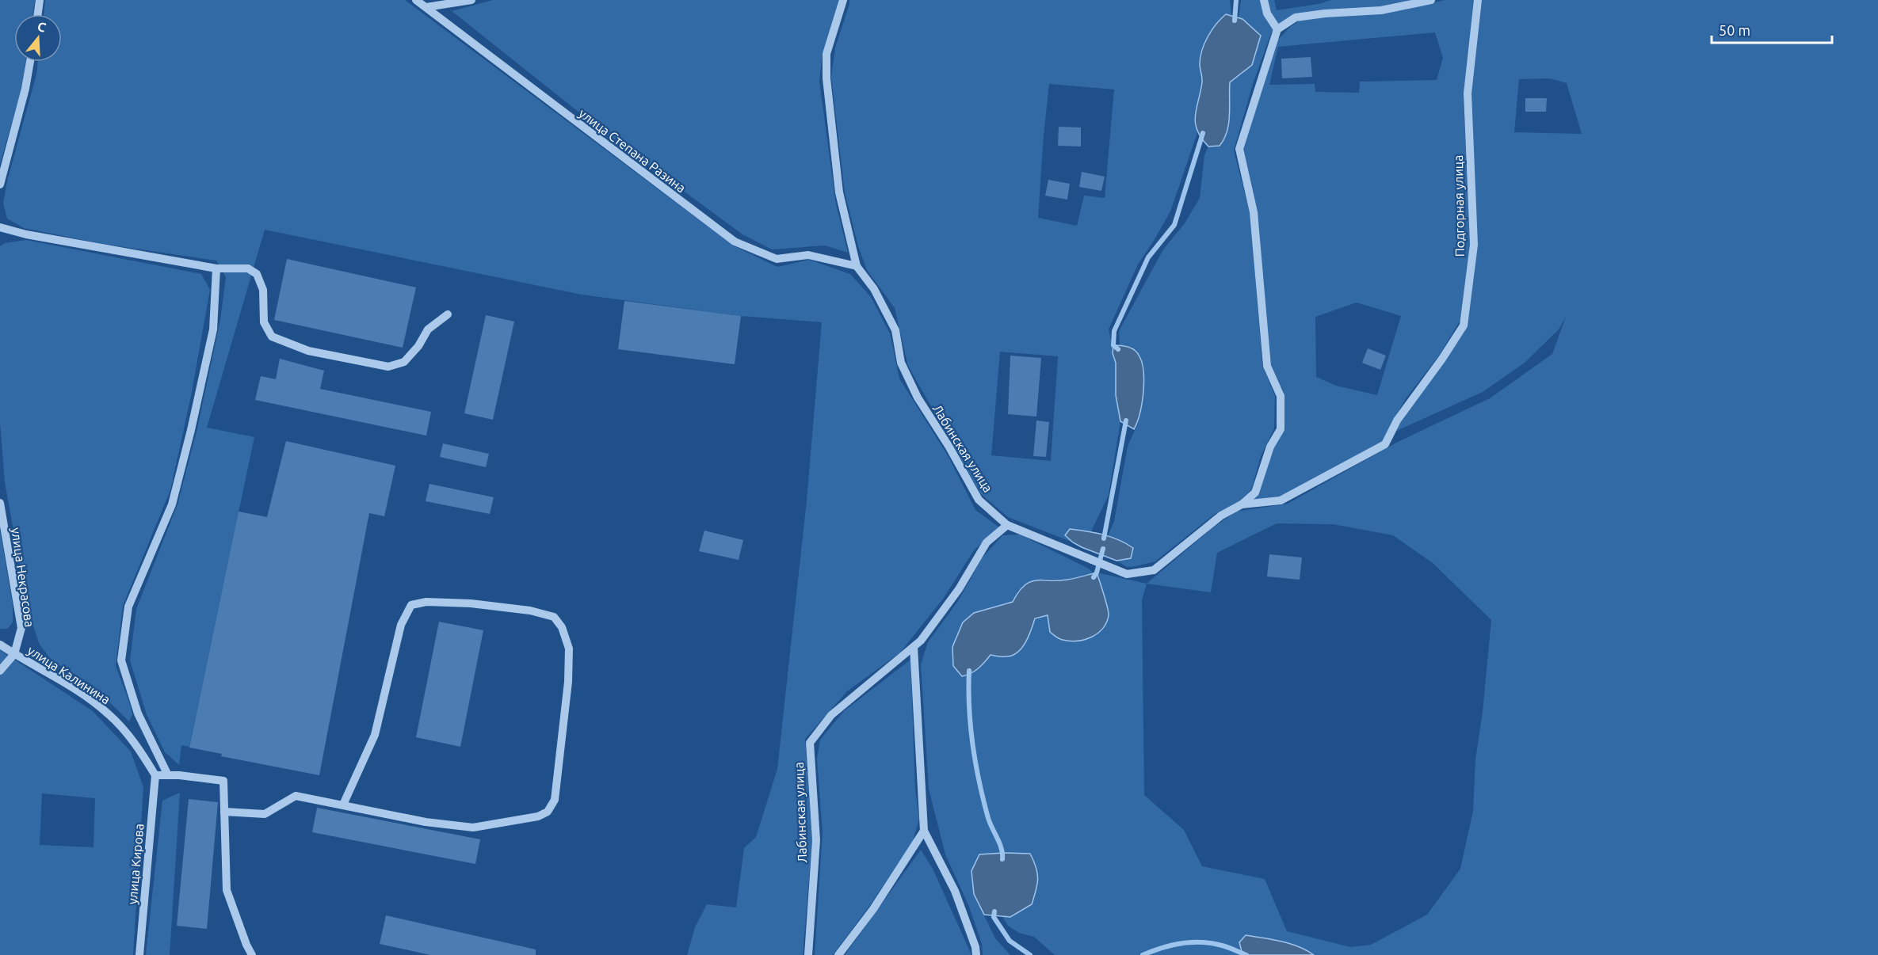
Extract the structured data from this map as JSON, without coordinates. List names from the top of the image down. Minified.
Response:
{"streets":{"street":["улица Степана Разина","Подгорная улица","Лабинская улица","улица Некрасова","улица Калинина","улица Кирова"]},"crossings":[["улица Степана Разина","Лабинская улица"],["улица Некрасова","улица Калинина"],["улица Калинина","улица Кирова"]],"scale_bar":"50 m","north":"top"}
